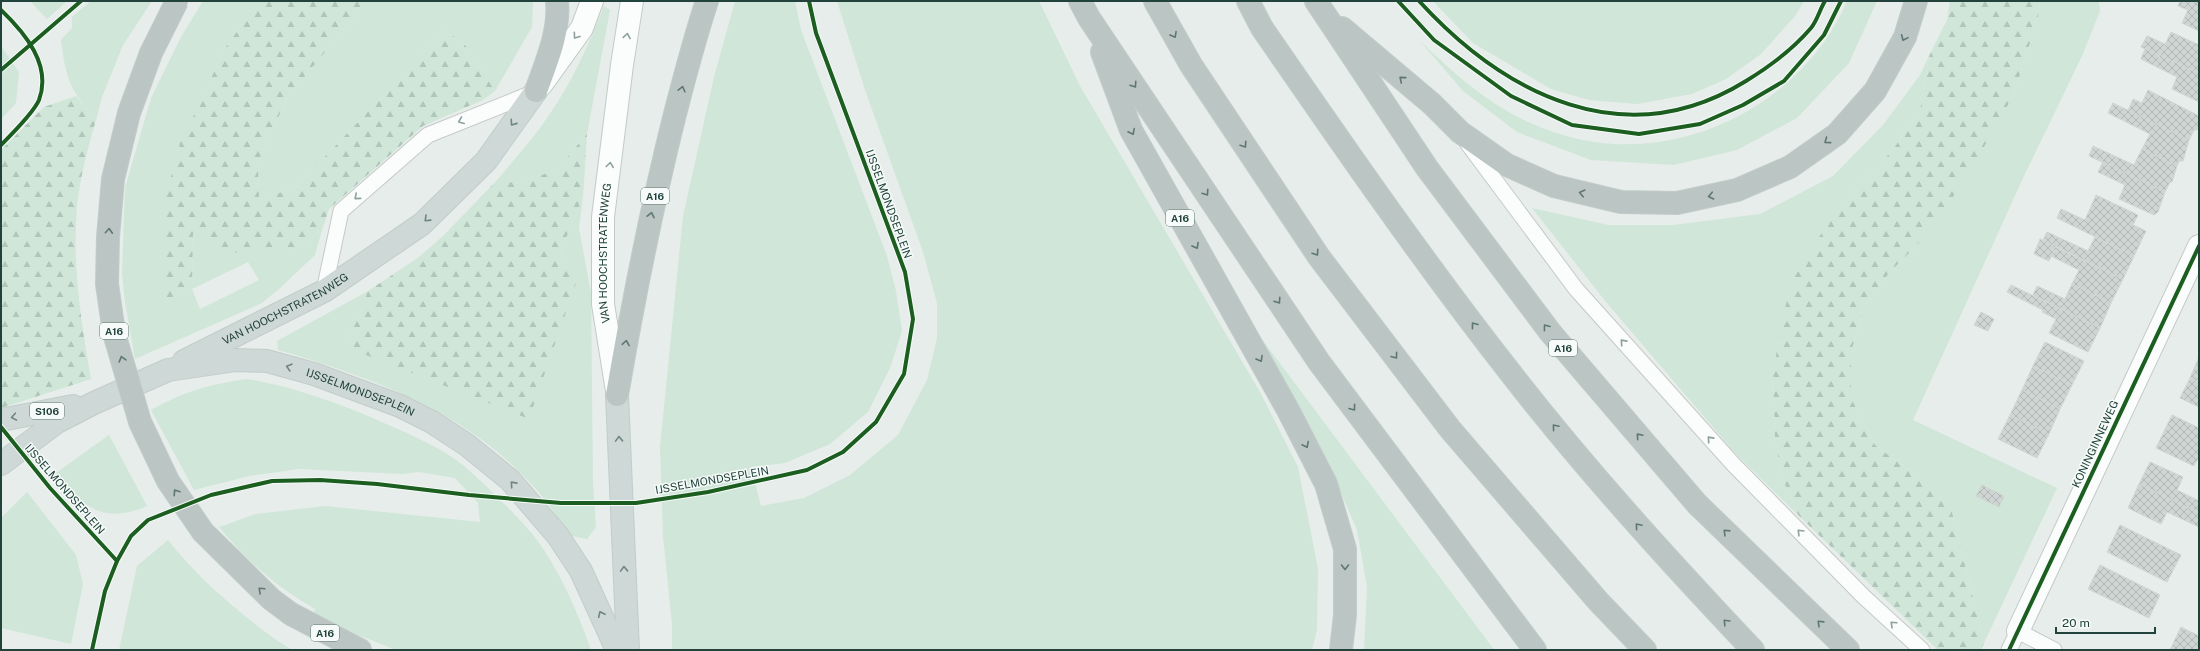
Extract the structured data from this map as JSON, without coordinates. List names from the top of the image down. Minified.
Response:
{"streets":{"highway":["A16"],"main road":["IJSSELMONDSEPLEIN","VAN HOOCHSTRATENWEG","S106"],"street":["KONINGINNEWEG"]},"crossings":[["A16","VAN HOOCHSTRATENWEG"],["IJSSELMONDSEPLEIN","VAN HOOCHSTRATENWEG"],["IJSSELMONDSEPLEIN","S106"]],"one_way":["IJSSELMONDSEPLEIN"],"scale_bar":"20 m"}
